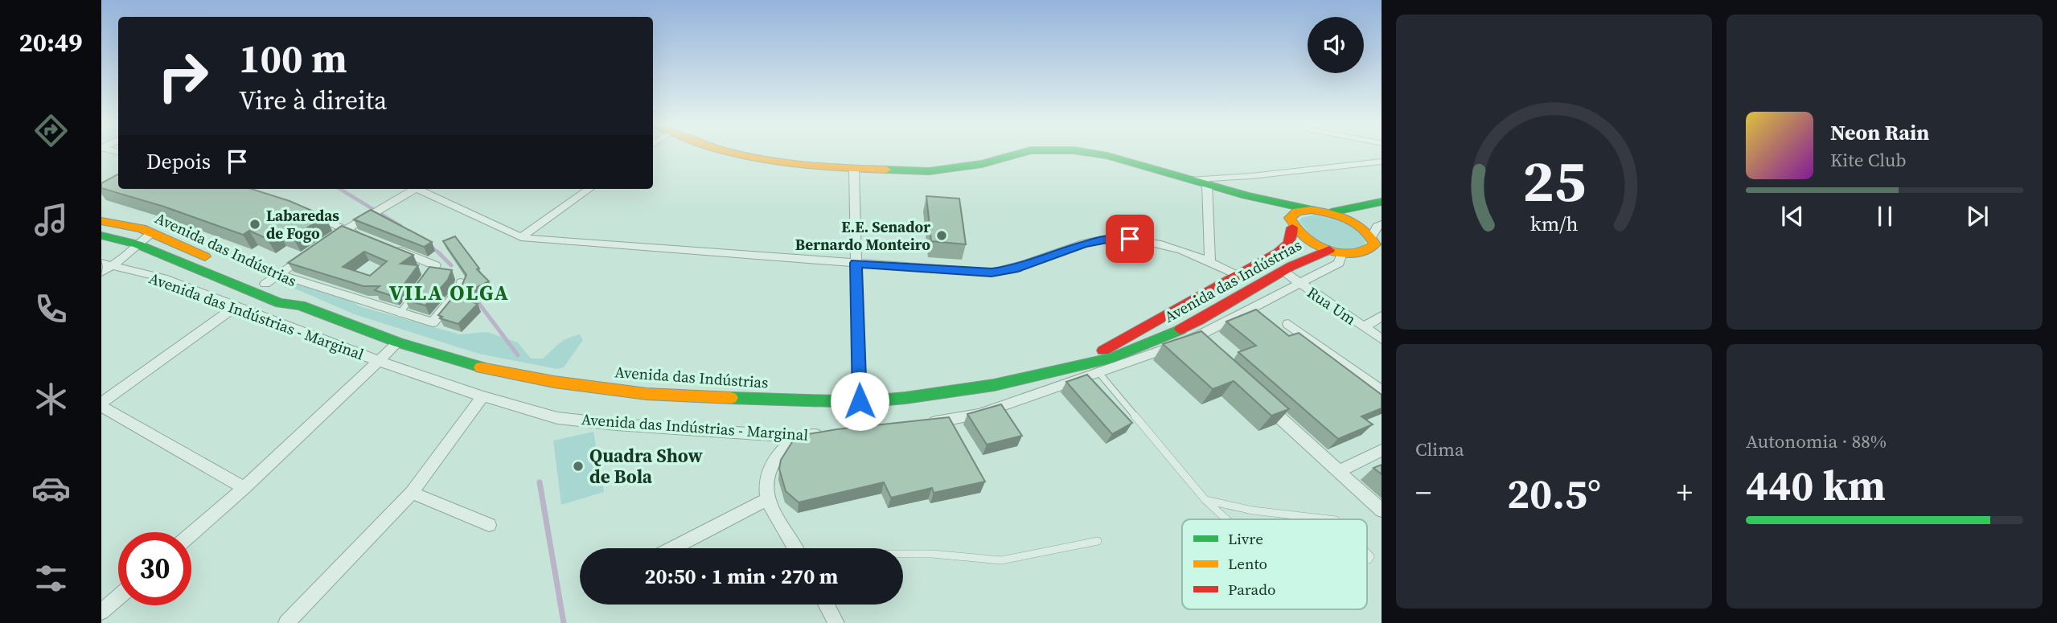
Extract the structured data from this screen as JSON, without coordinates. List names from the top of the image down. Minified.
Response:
{"streets":{"main road":["Avenida das Indústrias"],"street":["Rua Um","Avenida das Indústrias - Marginal"]},"crossings":[["Avenida das Indústrias","Rua Um"]],"districts":["VILA OLGA"],"places":["Labaredas de Fogo","E.E. Senador Bernardo Monteiro","Quadra Show de Bola"],"legend":["Livre","Lento","Parado"],"page":{"tabs":"20:49","turn":["100 m","Vire à direita"],"song":["Neon Rain","Kite Club"],"then":"Depois","tile":["Clima",["Autonomia · 88%","440 km"]],"heat":["−","20.5°","+"],"limit":"30","trip":"20:50 · 1 min · 270 m","gauge":["25","km/h"]}}
